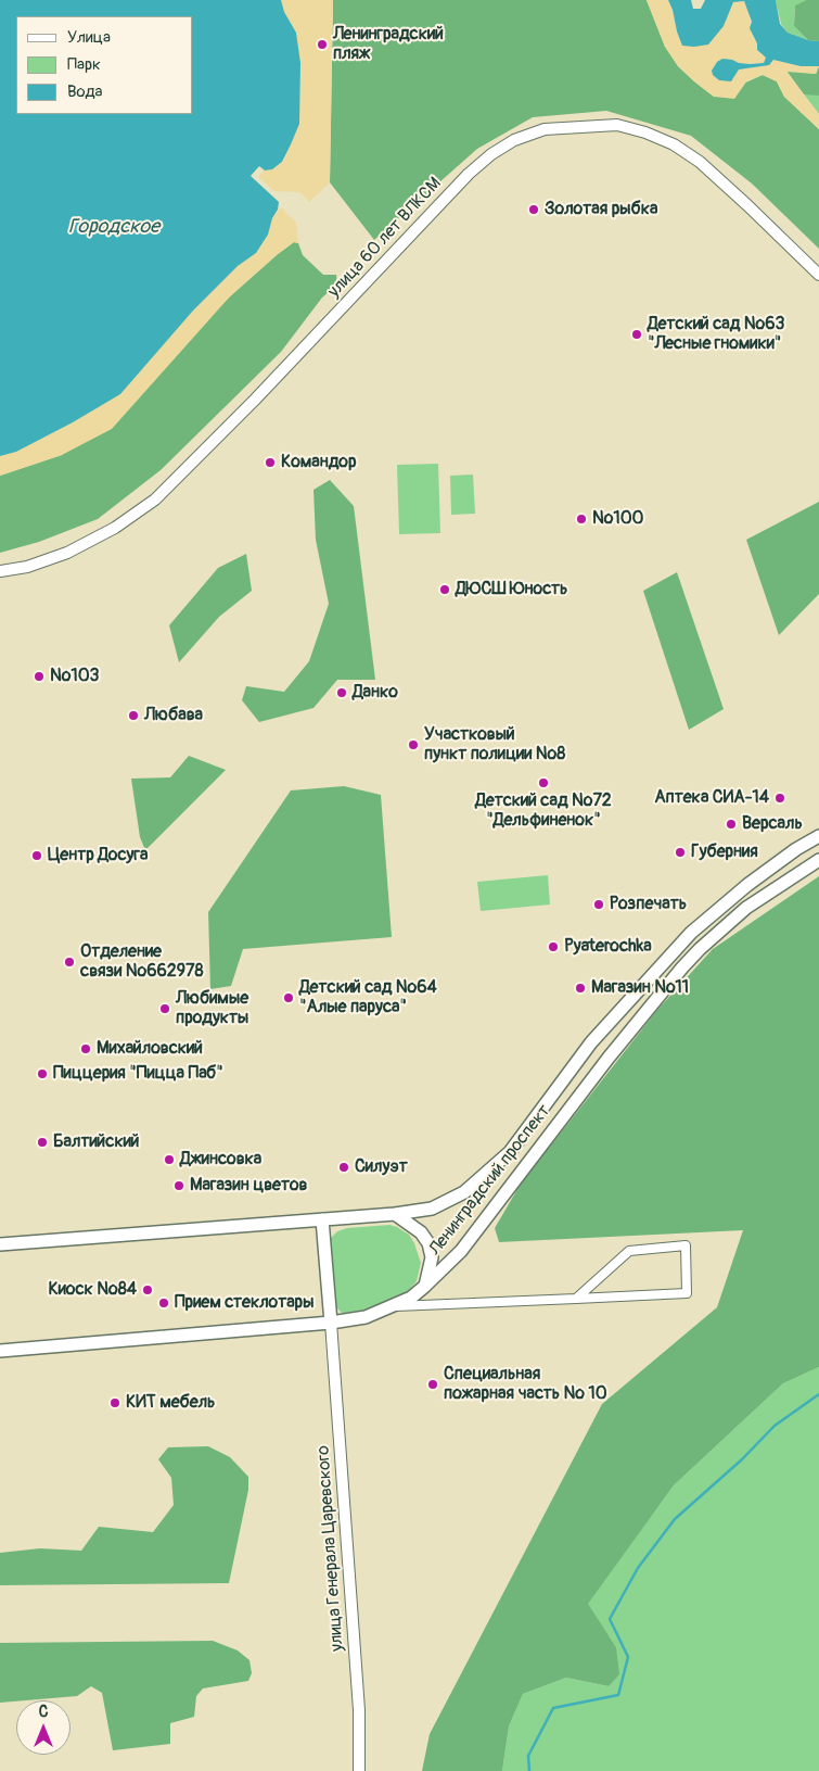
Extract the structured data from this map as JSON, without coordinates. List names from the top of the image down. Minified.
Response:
{"streets":{"main road":["Ленинградский проспект"],"street":["улица 60 лет ВЛКСМ","улица Генерала Царевского"]},"crossings":[["Ленинградский проспект","улица Генерала Царевского"]],"water":["Городское"],"places":["Ленинградский пляж","Золотая рыбка","Детский сад №63 \"Лесные гномики\"","Командор","№100","ДЮСШ Юность","№103","Данко","Любава","Участковый пункт полиции №8","Детский сад №72 \"Дельфиненок\"","Аптека СИА-14","Версаль","Губерния","Центр Досуга","Розпечать","Pyaterochka","Отделение связи №662978","Магазин №11","Детский сад №64 \"Алые паруса\"","Любимые продукты","Михайловский","Пиццерия \"Пицца Паб\"","Балтийский","Джинсовка","Силуэт","Магазин цветов","Киоск №84","Прием стеклотары","Специальная пожарная часть № 10","КИТ мебель"],"legend":["Улица","Парк","Вода"],"north":"top"}
